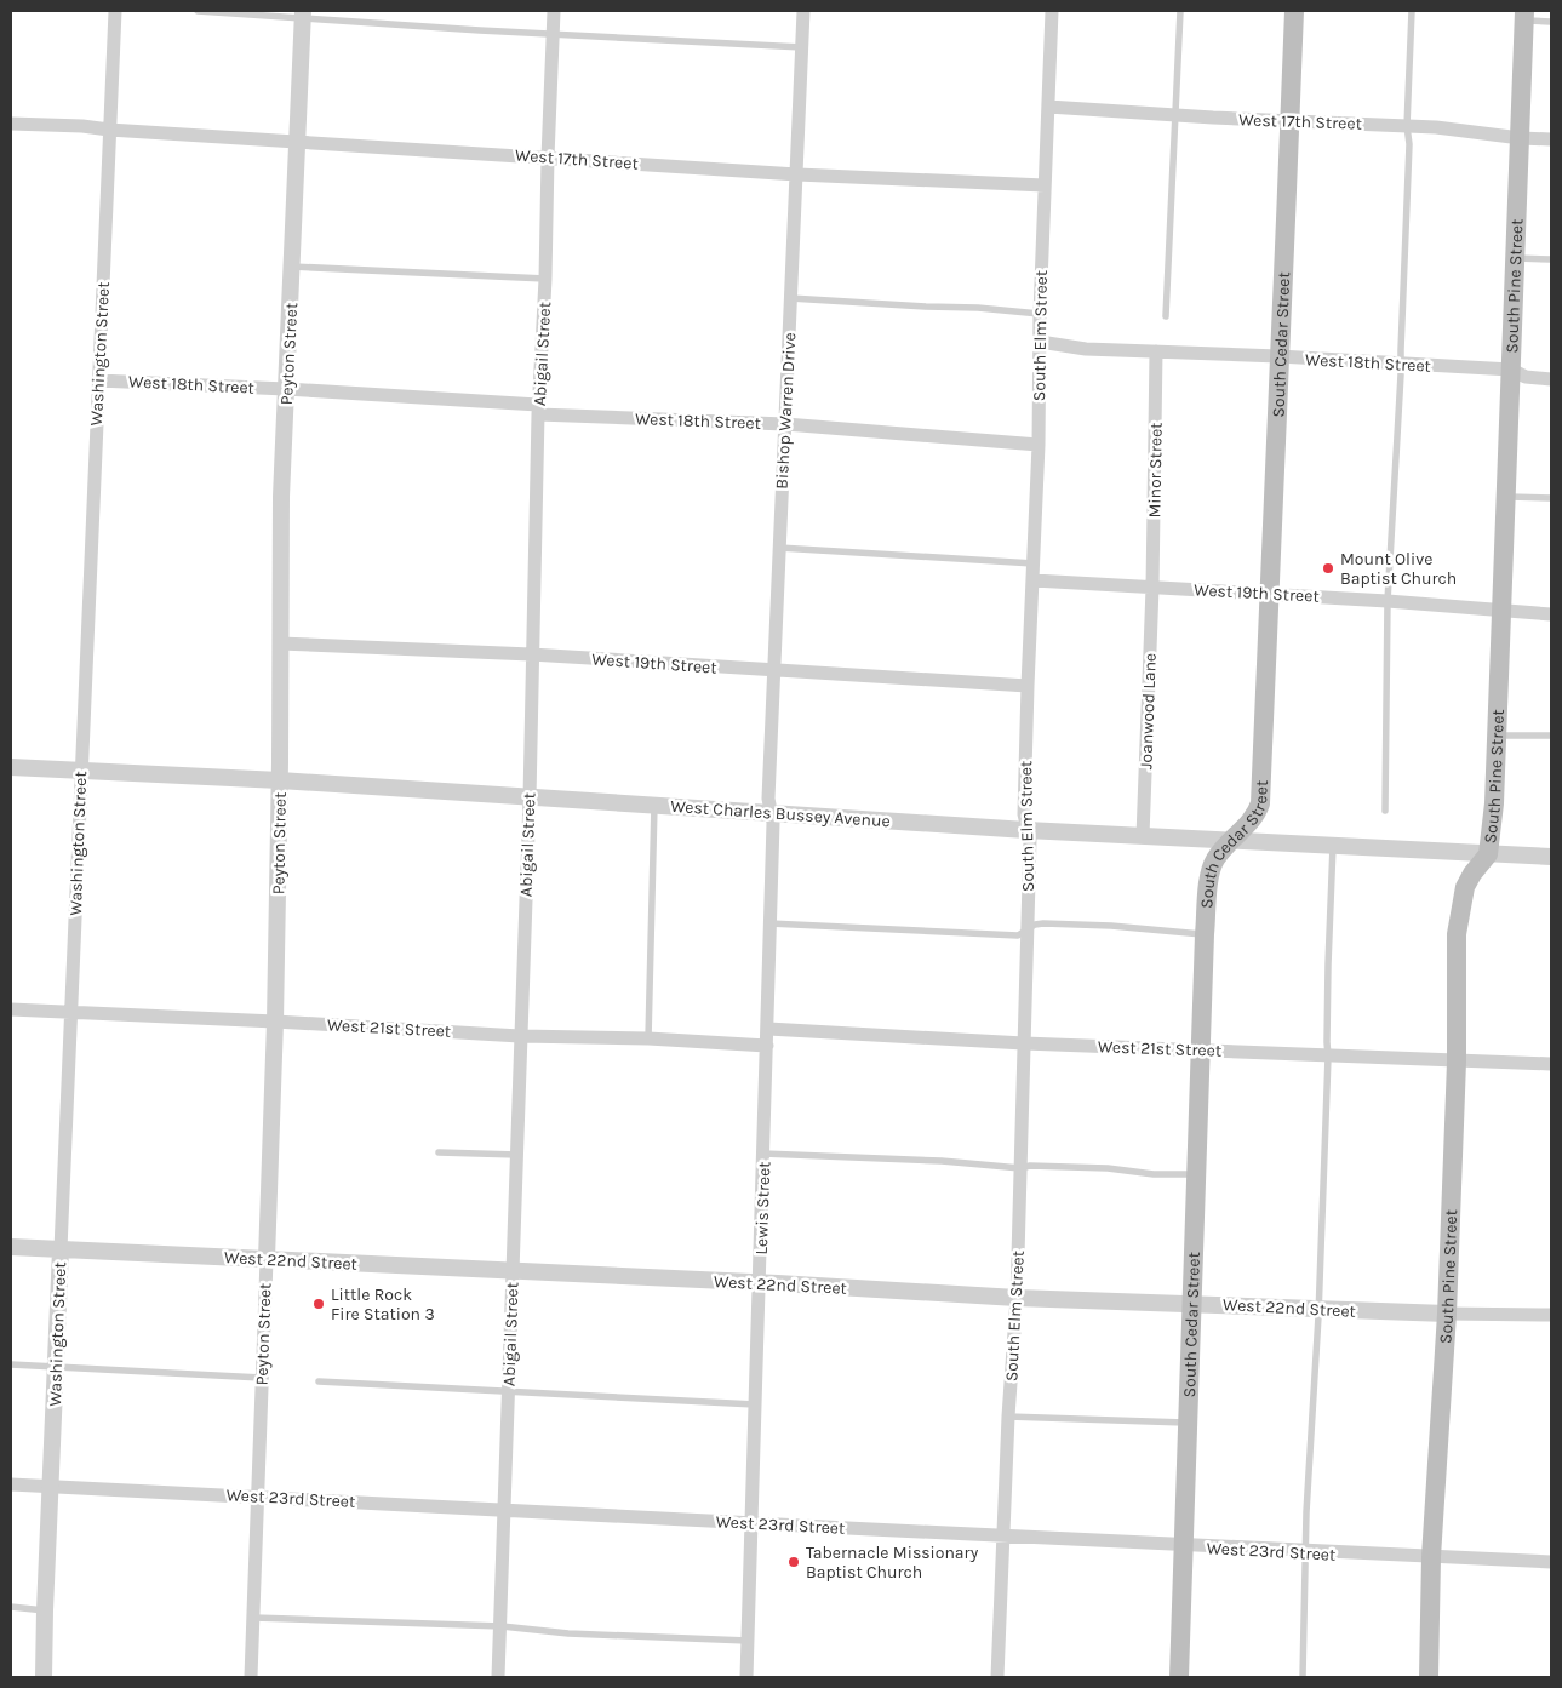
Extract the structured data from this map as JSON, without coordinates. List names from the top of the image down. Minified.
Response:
{"streets":{"main road":["South Pine Street","South Cedar Street"],"street":["West 17th Street","South Elm Street","Washington Street","Peyton Street","Abigail Street","West 18th Street","Bishop Warren Drive","Minor Street","West 19th Street","Joanwood Lane","West Charles Bussey Avenue","West 21st Street","Lewis Street","West 22nd Street","West 23rd Street"]},"crossings":[["West 17th Street","South Pine Street"],["West 17th Street","South Elm Street"],["West 17th Street","South Cedar Street"],["West 17th Street","Washington Street"],["West 17th Street","Peyton Street"],["West 17th Street","Abigail Street"],["West 17th Street","Bishop Warren Drive"],["South Pine Street","West 18th Street"],["South Pine Street","West 19th Street"],["South Pine Street","West Charles Bussey Avenue"],["South Pine Street","West 21st Street"],["South Pine Street","West 22nd Street"],["South Pine Street","West 23rd Street"],["South Elm Street","West 18th Street"],["South Elm Street","West 19th Street"],["South Elm Street","West Charles Bussey Avenue"],["South Elm Street","West 21st Street"],["South Elm Street","West 22nd Street"],["South Elm Street","West 23rd Street"],["South Cedar Street","West 18th Street"],["South Cedar Street","West 19th Street"],["South Cedar Street","West Charles Bussey Avenue"],["South Cedar Street","West 21st Street"],["South Cedar Street","West 22nd Street"],["South Cedar Street","West 23rd Street"],["Washington Street","West 18th Street"],["Washington Street","West Charles Bussey Avenue"],["Washington Street","West 21st Street"],["Washington Street","West 22nd Street"],["Washington Street","West 23rd Street"],["Peyton Street","West 18th Street"],["Peyton Street","West 19th Street"],["Peyton Street","West Charles Bussey Avenue"],["Peyton Street","West 21st Street"],["Peyton Street","West 22nd Street"],["Peyton Street","West 23rd Street"],["Abigail Street","West 18th Street"],["Abigail Street","West 19th Street"],["Abigail Street","West Charles Bussey Avenue"],["Abigail Street","West 21st Street"],["Abigail Street","West 22nd Street"],["Abigail Street","West 23rd Street"],["West 18th Street","Bishop Warren Drive"],["West 18th Street","Minor Street"],["Bishop Warren Drive","West 19th Street"],["Bishop Warren Drive","West Charles Bussey Avenue"],["Bishop Warren Drive","Lewis Street"],["Minor Street","West 19th Street"],["Minor Street","Joanwood Lane"],["West 19th Street","Joanwood Lane"],["Joanwood Lane","West Charles Bussey Avenue"],["West Charles Bussey Avenue","Lewis Street"],["West 21st Street","Lewis Street"],["Lewis Street","West 22nd Street"],["Lewis Street","West 23rd Street"]],"places":["Mount Olive Baptist Church","Little Rock Fire Station 3","Tabernacle Missionary Baptist Church"]}
